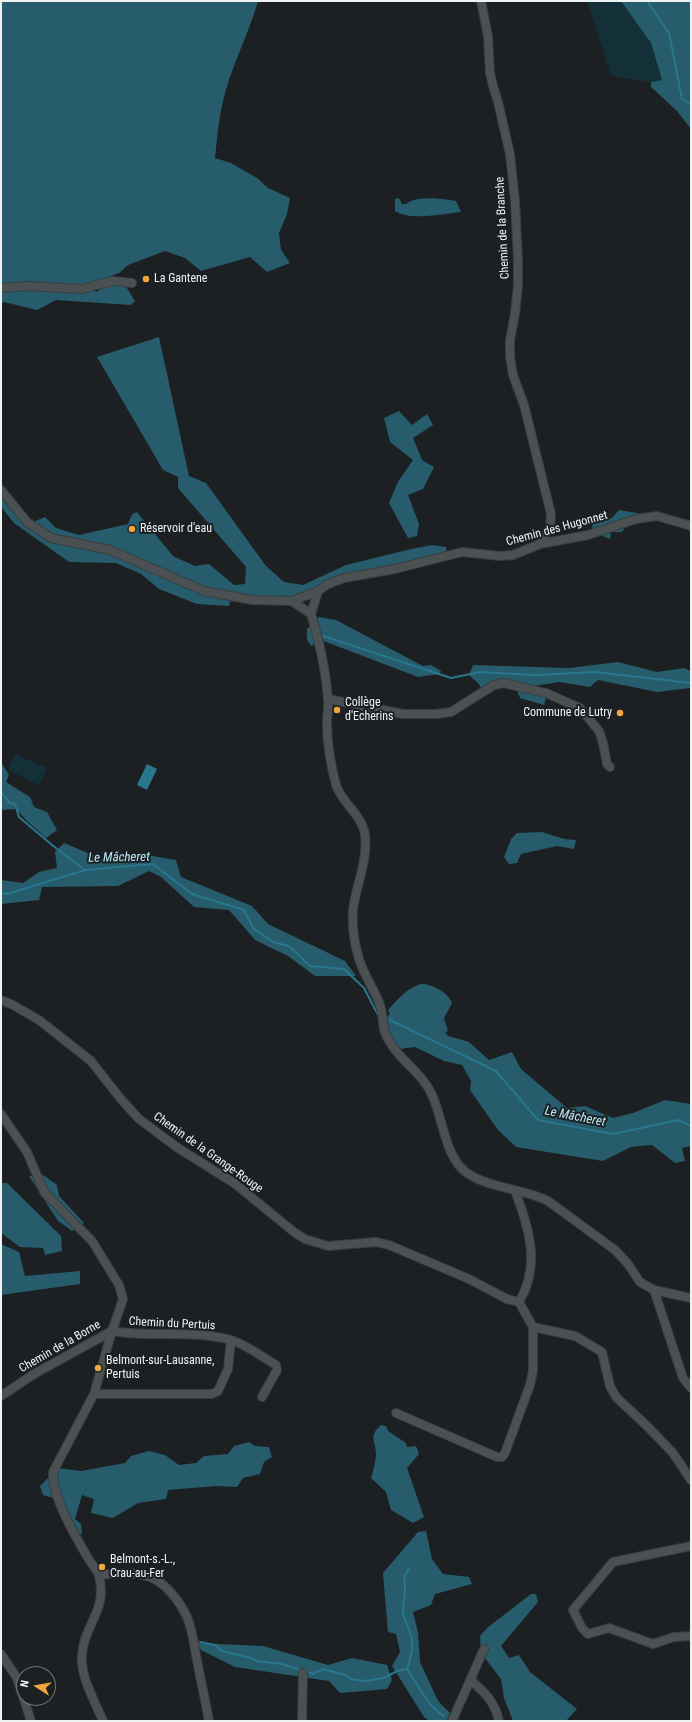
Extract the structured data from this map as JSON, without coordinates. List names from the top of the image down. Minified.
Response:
{"streets":{"street":["Chemin de la Branche","Chemin des Hugonnet","Chemin de la Grange-Rouge","Chemin du Pertuis","Chemin de la Borne"]},"crossings":[["Chemin de la Branche","Chemin des Hugonnet"],["Chemin du Pertuis","Chemin de la Borne"]],"water":["Le Mâcheret"],"places":["La Gantene","Réservoir d'eau","Collège d'Echerins","Commune de Lutry","Belmont-sur-Lausanne, Pertuis","Belmont-s.-L., Crau-au-Fer"],"north":"left"}
